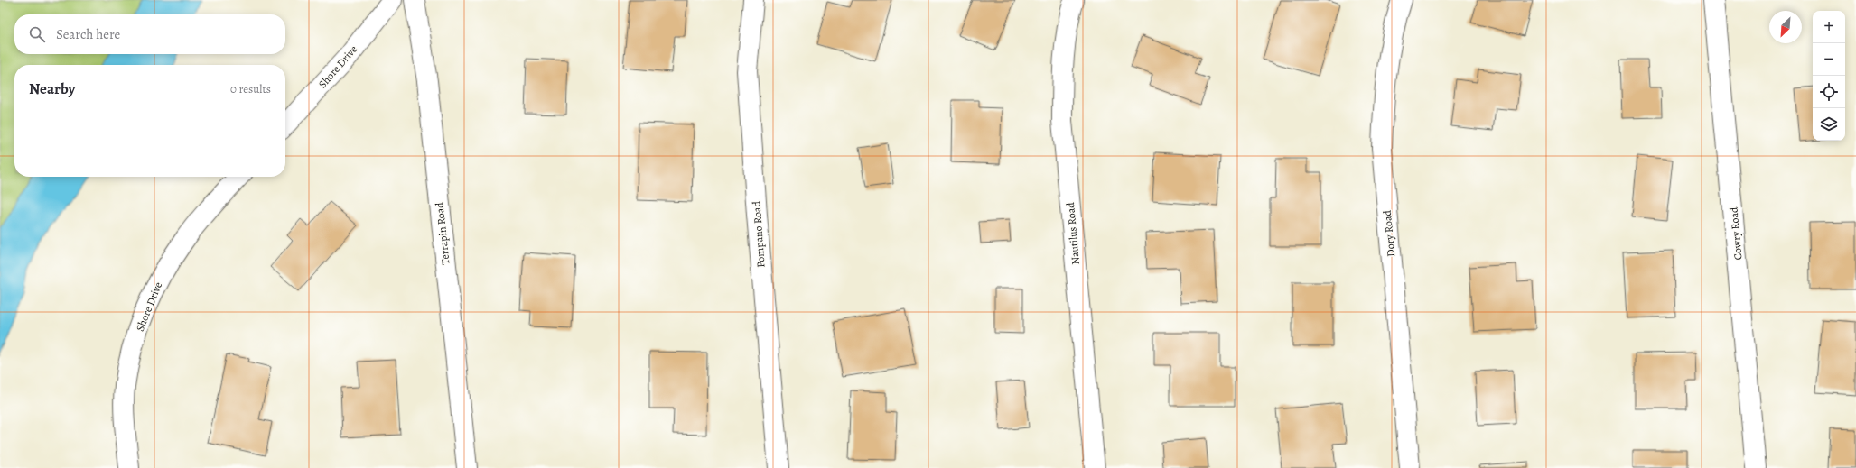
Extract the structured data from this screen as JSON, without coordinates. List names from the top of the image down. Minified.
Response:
{"streets":{"street":["Shore Drive","Terrapin Road","Nautilus Road","Dory Road","Cowry Road","Pompano Road"]},"north":"bottom left","page":{"map_buttons":["+","−"],"search":"Search here","heading":["Nearby","0 results"]}}
